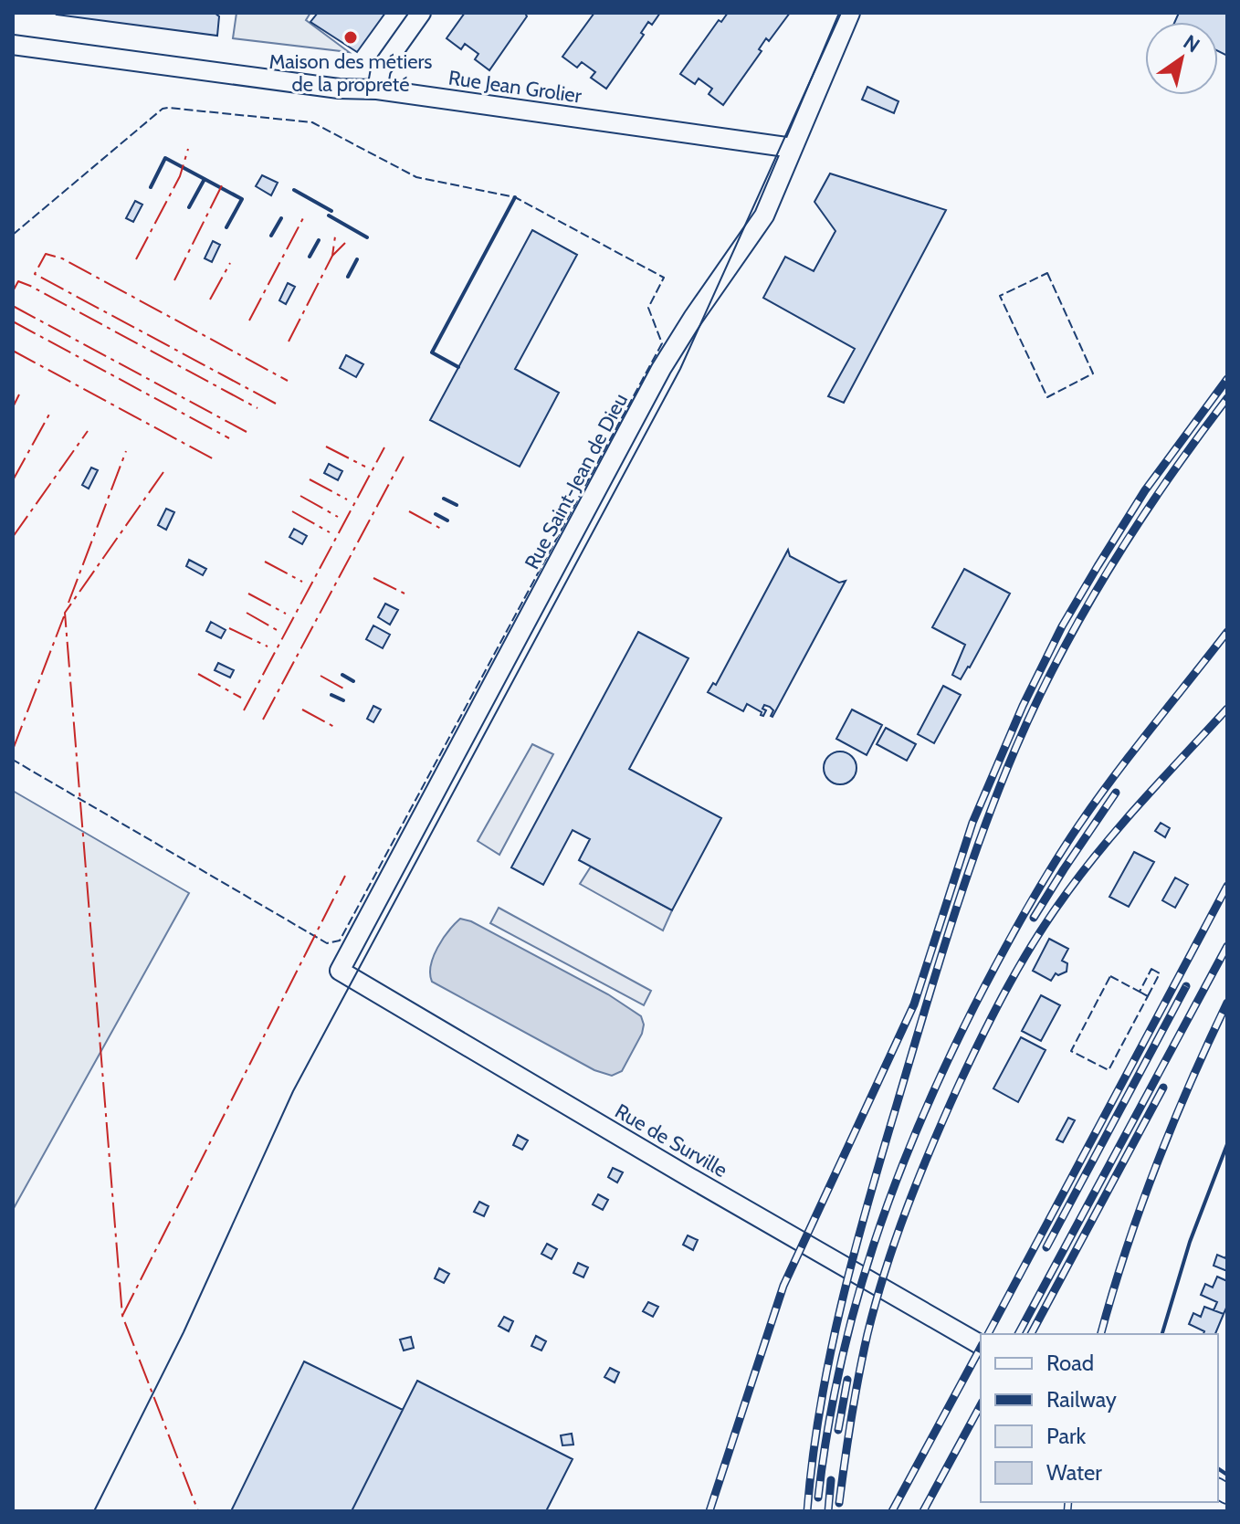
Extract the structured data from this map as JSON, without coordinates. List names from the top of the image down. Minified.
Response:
{"streets":{"street":["Rue Jean Grolier","Rue Saint-Jean de Dieu","Rue de Surville"]},"crossings":[["Rue Jean Grolier","Rue Saint-Jean de Dieu"],["Rue Saint-Jean de Dieu","Rue de Surville"]],"places":["Maison des métiers de la propreté"],"legend":["Road","Railway","Park","Water"],"north":"top right"}
